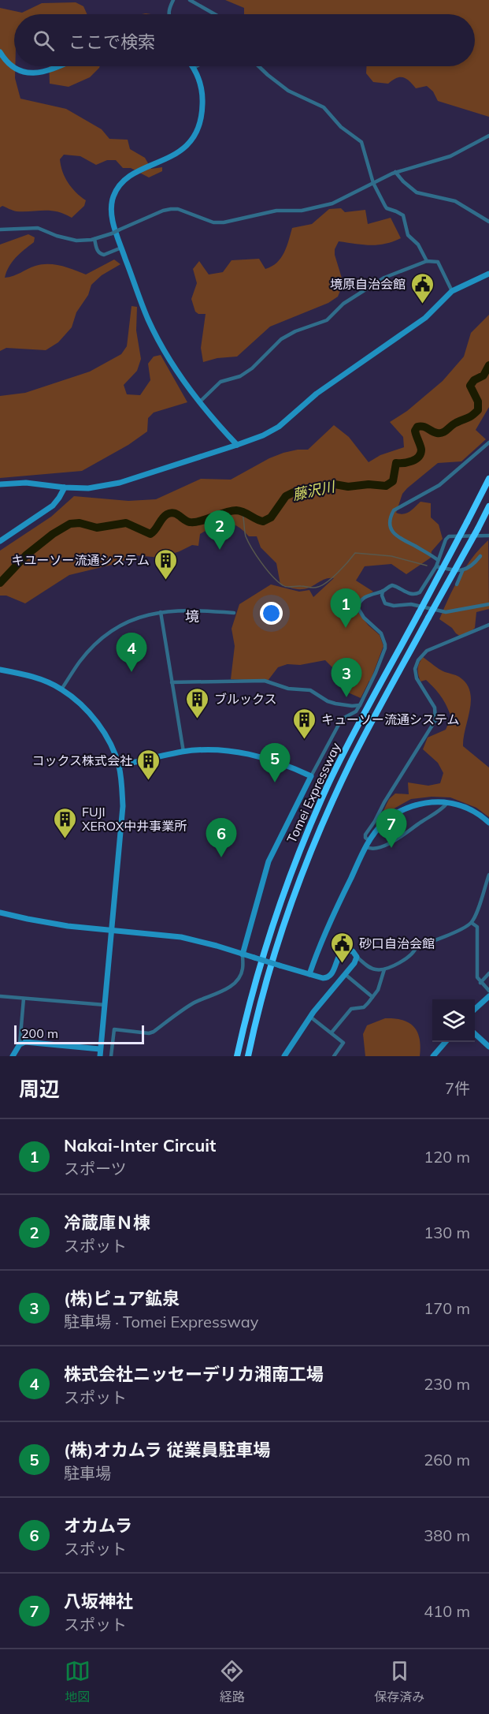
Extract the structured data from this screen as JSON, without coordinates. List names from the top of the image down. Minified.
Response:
{"streets":{"highway":["Tomei Expressway"]},"districts":["境"],"water":["藤沢川"],"places":{"public building":["境原自治会館","砂口自治会館"],"building":["キユーソー流通システム","ブルックス","キューソー流通システム","コックス株式会社","FUJI XEROX中井事業所"]},"scale_bar":"200 m","page":{"search":"ここで検索","pins":["2","1","4","3","5","7","6"],"scale":"200 m","heading":["周辺","7件"],"list":[{"mark":"1","name":"Nakai-Inter Circuit","note":"スポーツ","value":"120 m"},{"mark":"2","name":"冷蔵庫Ｎ棟","note":"スポット","value":"130 m"},{"mark":"3","name":"(株)ピュア鉱泉","note":"駐車場 · Tomei Expressway","value":"170 m"},{"mark":"4","name":"株式会社ニッセーデリカ湘南工場","note":"スポット","value":"230 m"},{"mark":"5","name":"(株)オカムラ 従業員駐車場","note":"駐車場","value":"260 m"},{"mark":"6","name":"オカムラ","note":"スポット","value":"380 m"},{"mark":"7","name":"八坂神社","note":"スポット","value":"410 m"}],"nav":["地図","経路","保存済み"]}}
